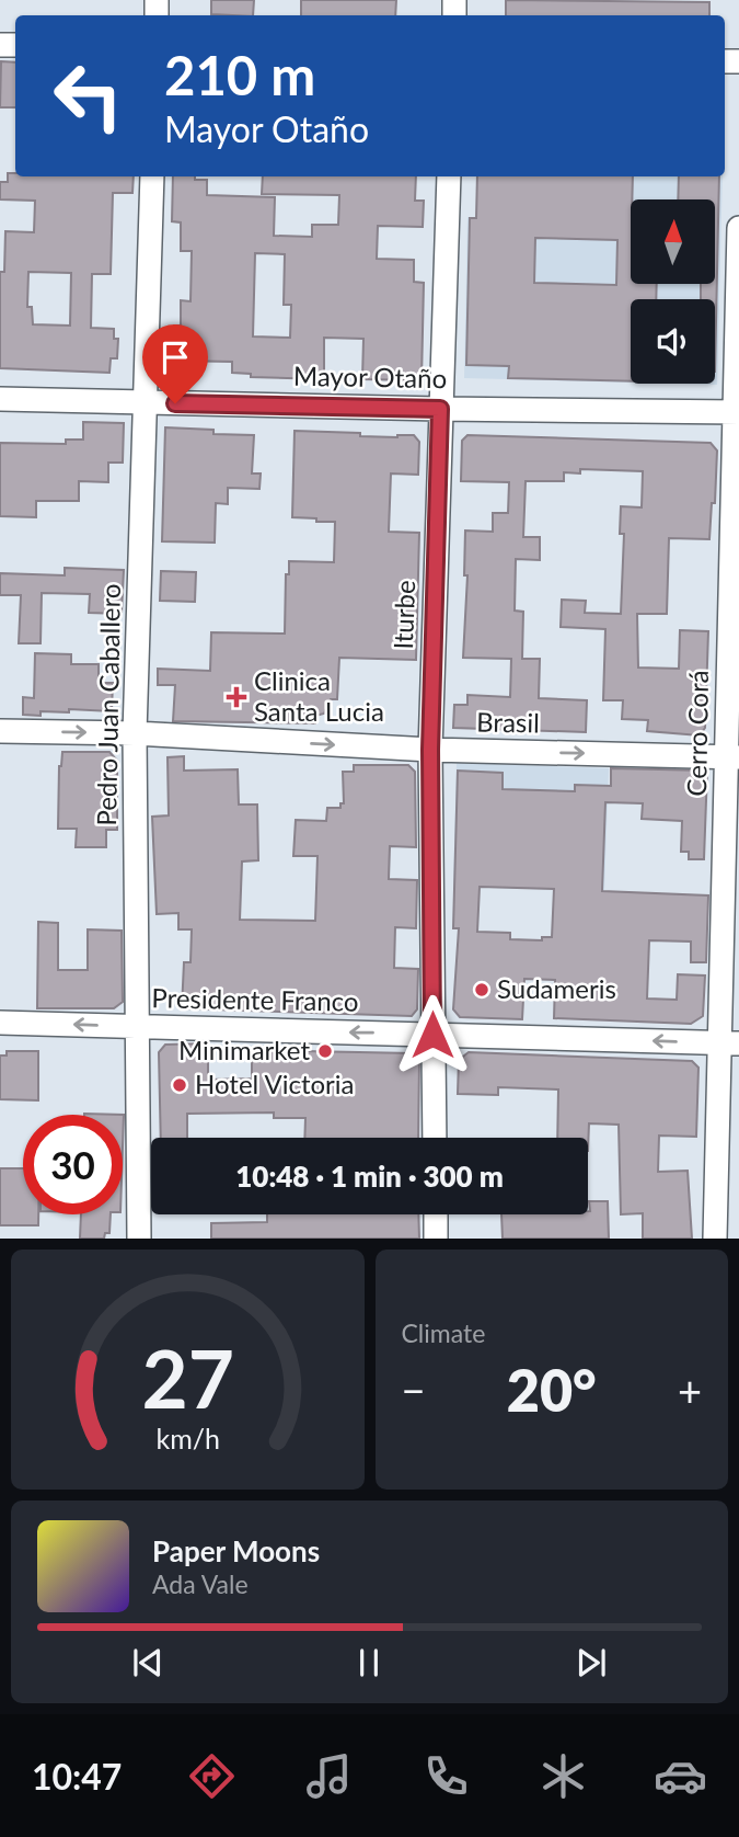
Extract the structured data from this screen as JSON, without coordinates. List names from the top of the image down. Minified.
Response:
{"streets":{"street":["Mayor Otaño","Iturbe","Pedro Juan Caballero","Brasil","Cerro Corá","Presidente Franco"]},"crossings":[["Mayor Otaño","Iturbe"],["Mayor Otaño","Pedro Juan Caballero"],["Mayor Otaño","Cerro Corá"],["Iturbe","Brasil"],["Iturbe","Presidente Franco"],["Pedro Juan Caballero","Brasil"],["Pedro Juan Caballero","Presidente Franco"],["Brasil","Cerro Corá"],["Cerro Corá","Presidente Franco"]],"one_way":["Brasil","Presidente Franco"],"places":{"health":["Clinica Santa Lucia"],"other":["Sudameris","Minimarket","Hotel Victoria"]},"north":"top","page":{"turn":["210 m","Mayor Otaño"],"limit":"30","trip":"10:48 · 1 min · 300 m","tile":"Climate","heat":["−","20°","+"],"song":["Paper Moons","Ada Vale"],"tabs":"10:47","gauge":["27","km/h"]}}
